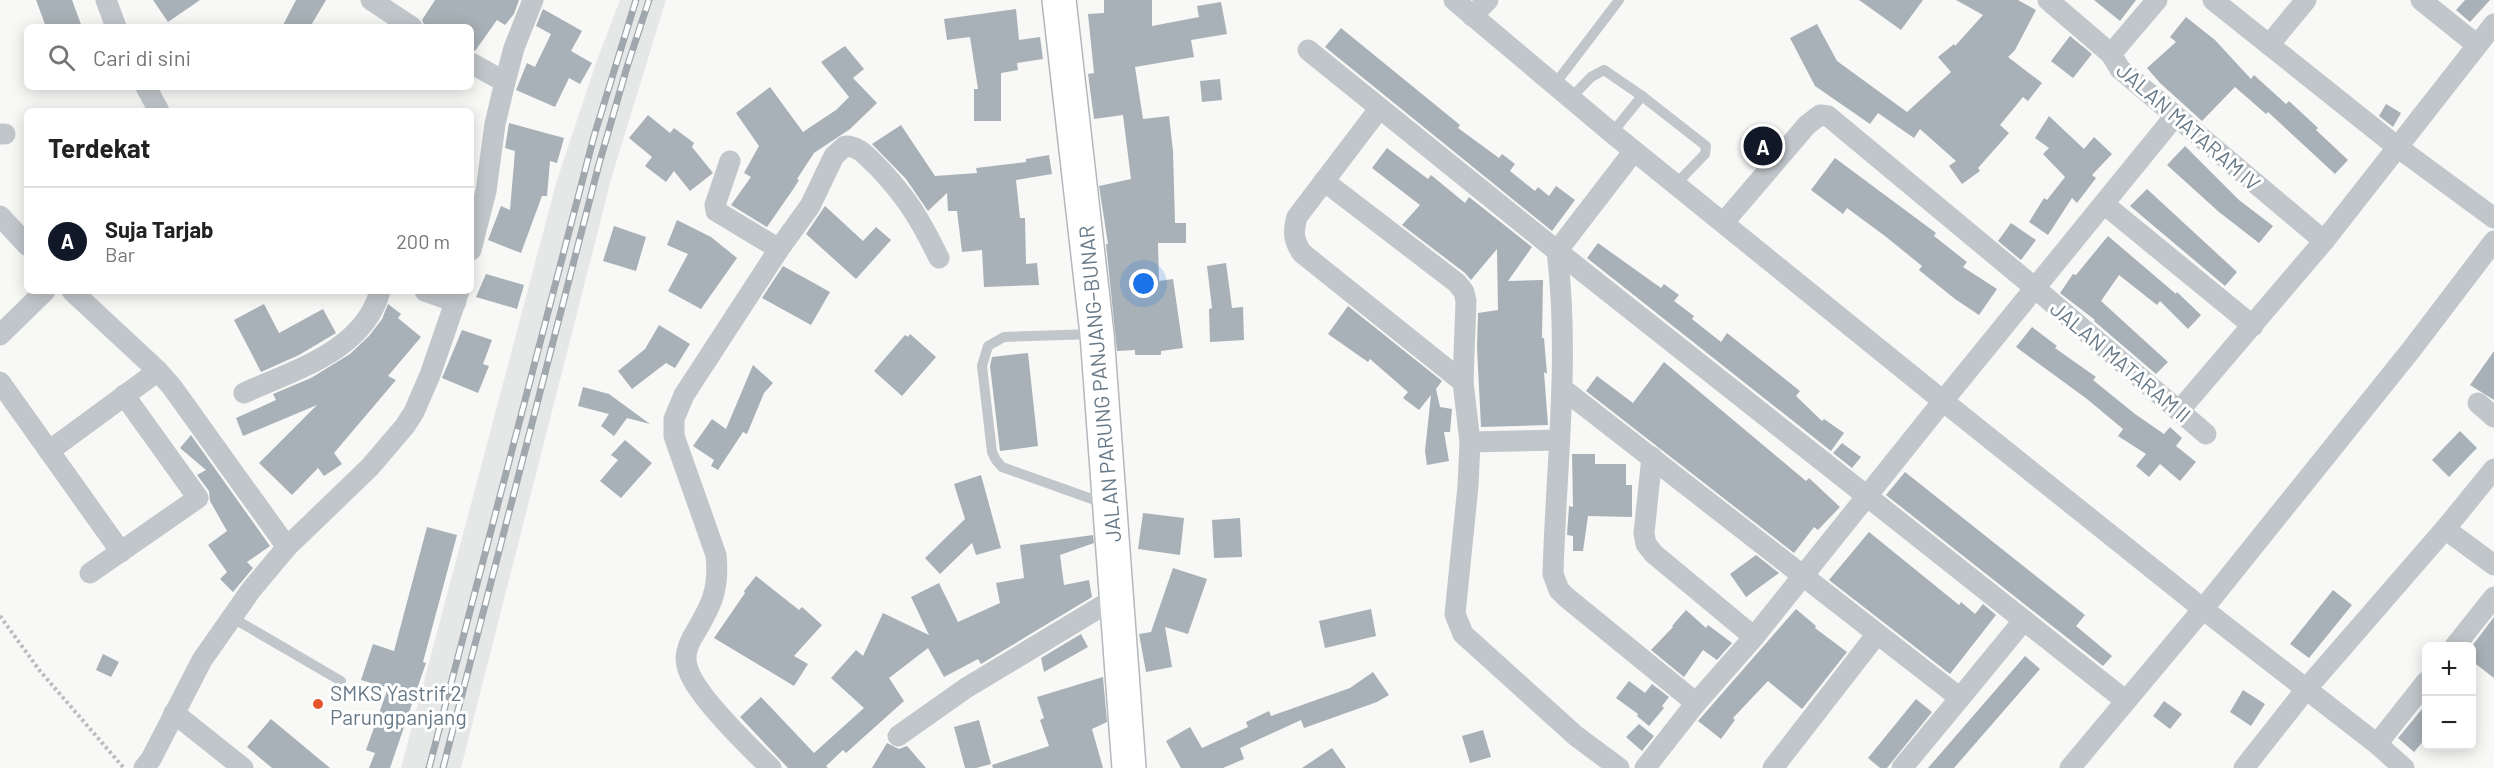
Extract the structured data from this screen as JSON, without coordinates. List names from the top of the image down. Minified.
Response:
{"streets":{"main road":["JALAN PARUNG PANJANG–BUNAR"],"street":["JALAN MATARAM IV","JALAN MATARAM II"]},"places":["SMKS Yastrif 2 Parungpanjang"],"page":{"search":"Cari di sini","heading":"Terdekat","pins":"A","list":[{"mark":"A","name":"Suja Tarjab","note":"Bar","value":"200 m"}],"map_buttons":["+","−"]}}
